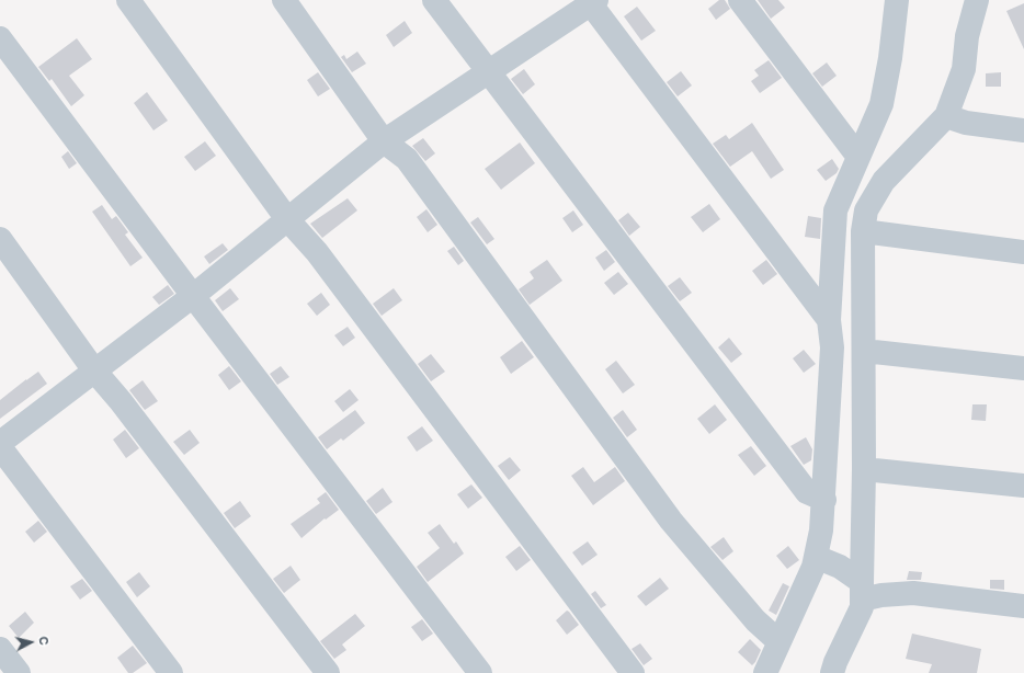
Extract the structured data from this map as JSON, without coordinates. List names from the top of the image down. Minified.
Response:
{"north":"right"}
